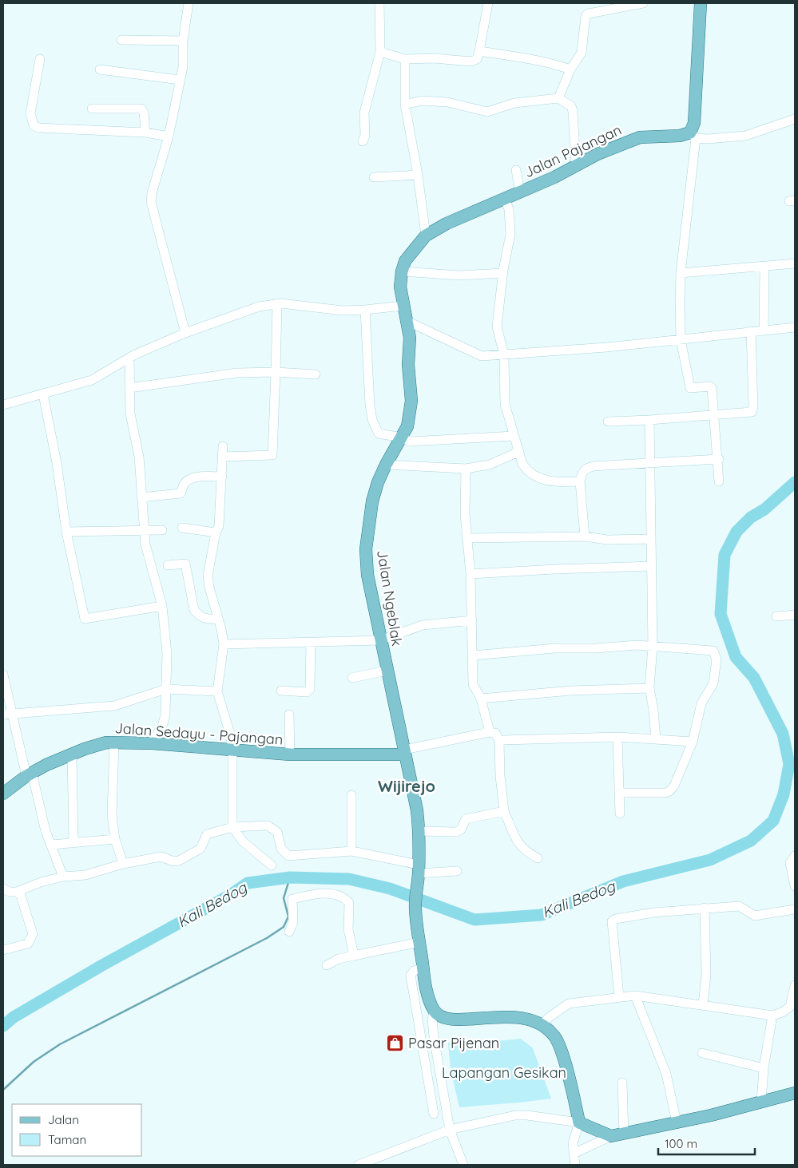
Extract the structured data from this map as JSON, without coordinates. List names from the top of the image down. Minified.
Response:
{"streets":{"main road":["Jalan Pajangan","Jalan Ngeblak","Jalan Sedayu - Pajangan"]},"crossings":[["Jalan Pajangan","Jalan Ngeblak"],["Jalan Ngeblak","Jalan Sedayu - Pajangan"]],"districts":["Wijirejo"],"water":["Kali Bedog"],"parks":["Lapangan Gesikan"],"places":{"shop":["Pasar Pijenan"]},"legend":["Jalan","Taman"],"scale_bar":"100 m"}
